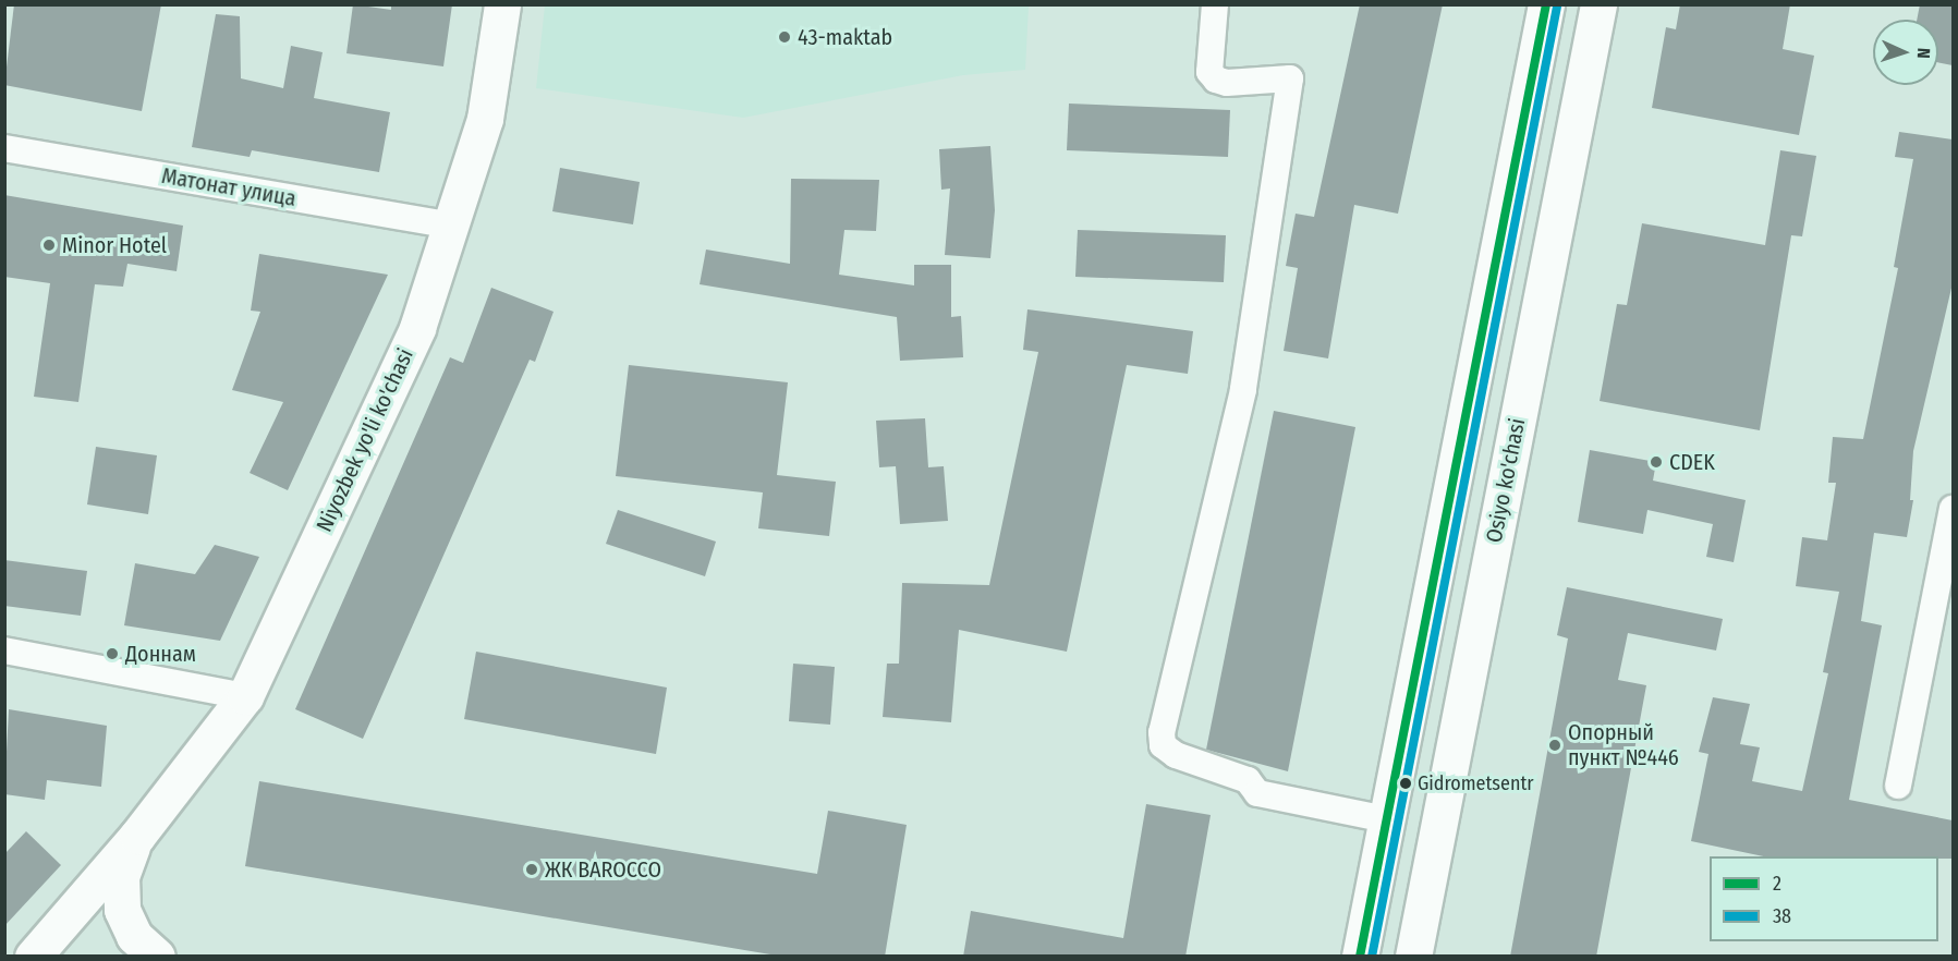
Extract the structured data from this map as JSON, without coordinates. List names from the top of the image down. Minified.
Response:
{"streets":{"main road":["Niyozbek yo'li ko'chasi","Osiyo ko'chasi"],"street":["Матонат улица"]},"crossings":[["Матонат улица","Niyozbek yo'li ko'chasi"]],"places":["43-maktab","Minor Hotel","CDEK","Доннам","Опорный пункт №446","Gidrometsentr","ЖК BAROCCO"],"lines":["transit line 2","transit line 38"],"legend":["2","38"],"north":"right"}
